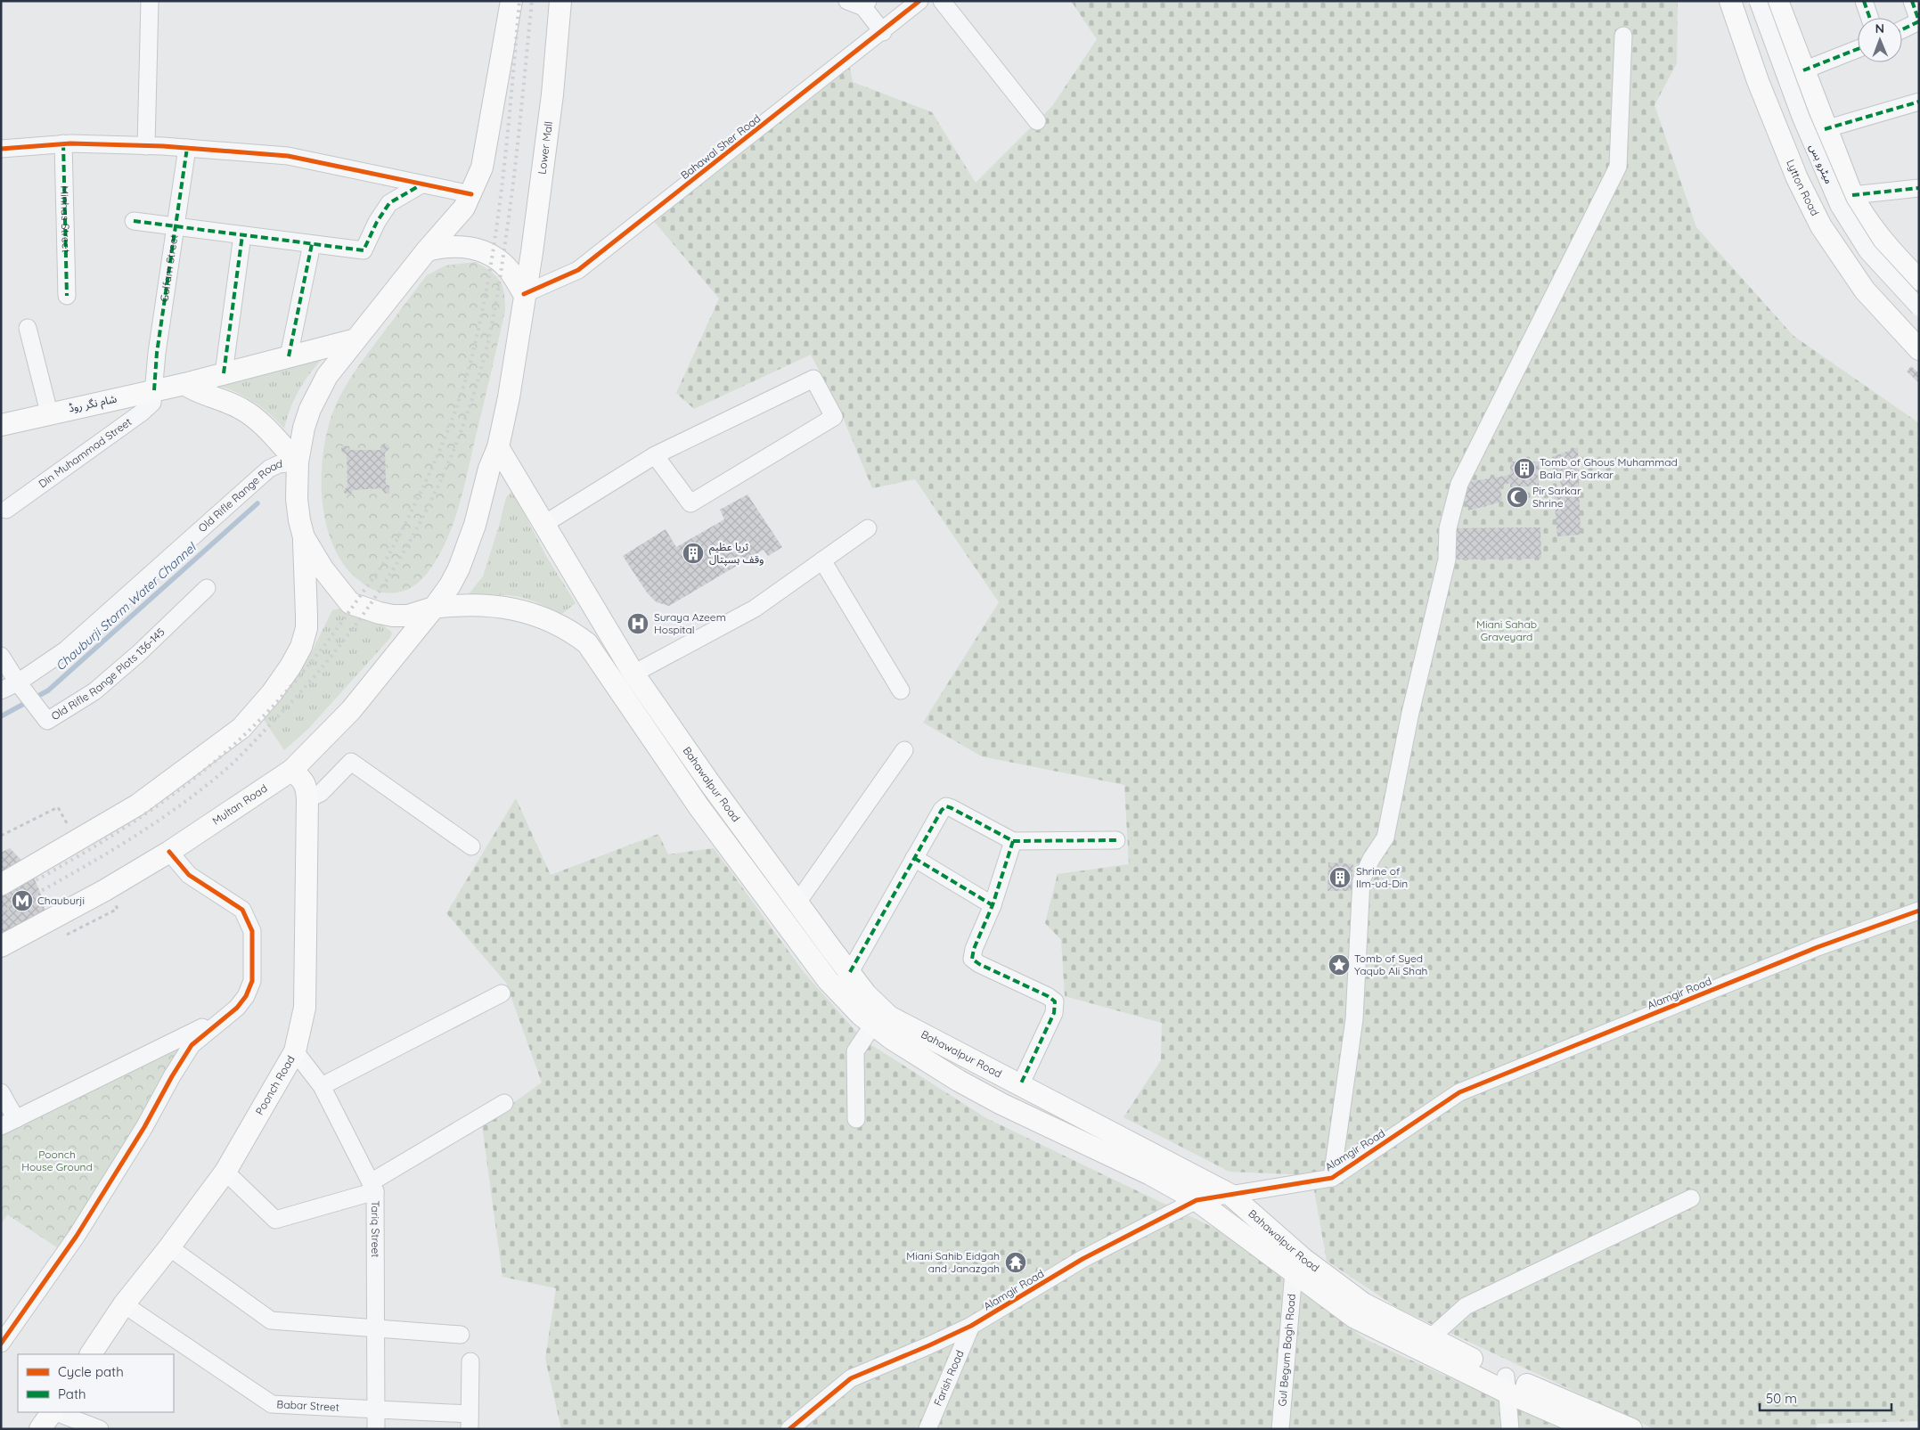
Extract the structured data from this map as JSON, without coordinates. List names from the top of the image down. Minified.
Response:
{"streets":{"main road":["Lower Mall","Lytton Road","شام نگر روڈ","Bahawalpur Road","Multan Road","Poonch Road"],"street":["Bahawal Sher Road","میٹرو بس","Minhas Street","Gulfam Street","Din Muhammad Street","Old Rifle Range Road","Old Rifle Range Plots 136-145","Alamgir Road","Tariq Street","Gul Begum Bagh Road","Farish Road","Babar Street"]},"crossings":[["Bahawal Sher Road","Lower Mall"],["Lower Mall","Bahawalpur Road"],["Lower Mall","Multan Road"],["Gulfam Street","شام نگر روڈ"],["Gulfam Street","Din Muhammad Street"],["شام نگر روڈ","Din Muhammad Street"],["Old Rifle Range Road","Old Rifle Range Plots 136-145"],["Bahawalpur Road","Multan Road"],["Bahawalpur Road","Alamgir Road"],["Bahawalpur Road","Gul Begum Bagh Road"],["Multan Road","Poonch Road"],["Alamgir Road","Farish Road"],["Poonch Road","Tariq Street"],["Poonch Road","Babar Street"],["Tariq Street","Babar Street"]],"water":["Chauburji Storm Water Channel"],"parks":["Miani Sahab Graveyard","Poonch House Ground"],"places":{"building":["Tomb of Ghous Muhammad Bala Pir Sarkar","ثریا عظیم وقف ہسپتال","Shrine of Ilm-ud-Din"],"mosque":["Pir Sarkar Shrine"],"hospital":["Suraya Azeem Hospital"],"metro station":["Chauburji"],"place":["Tomb of Syed Yaqub Ali Shah"],"temple":["Miani Sahib Eidgah and Janazgah"]},"legend":["Cycle path","Path"],"scale_bar":"50 m","north":"top"}
